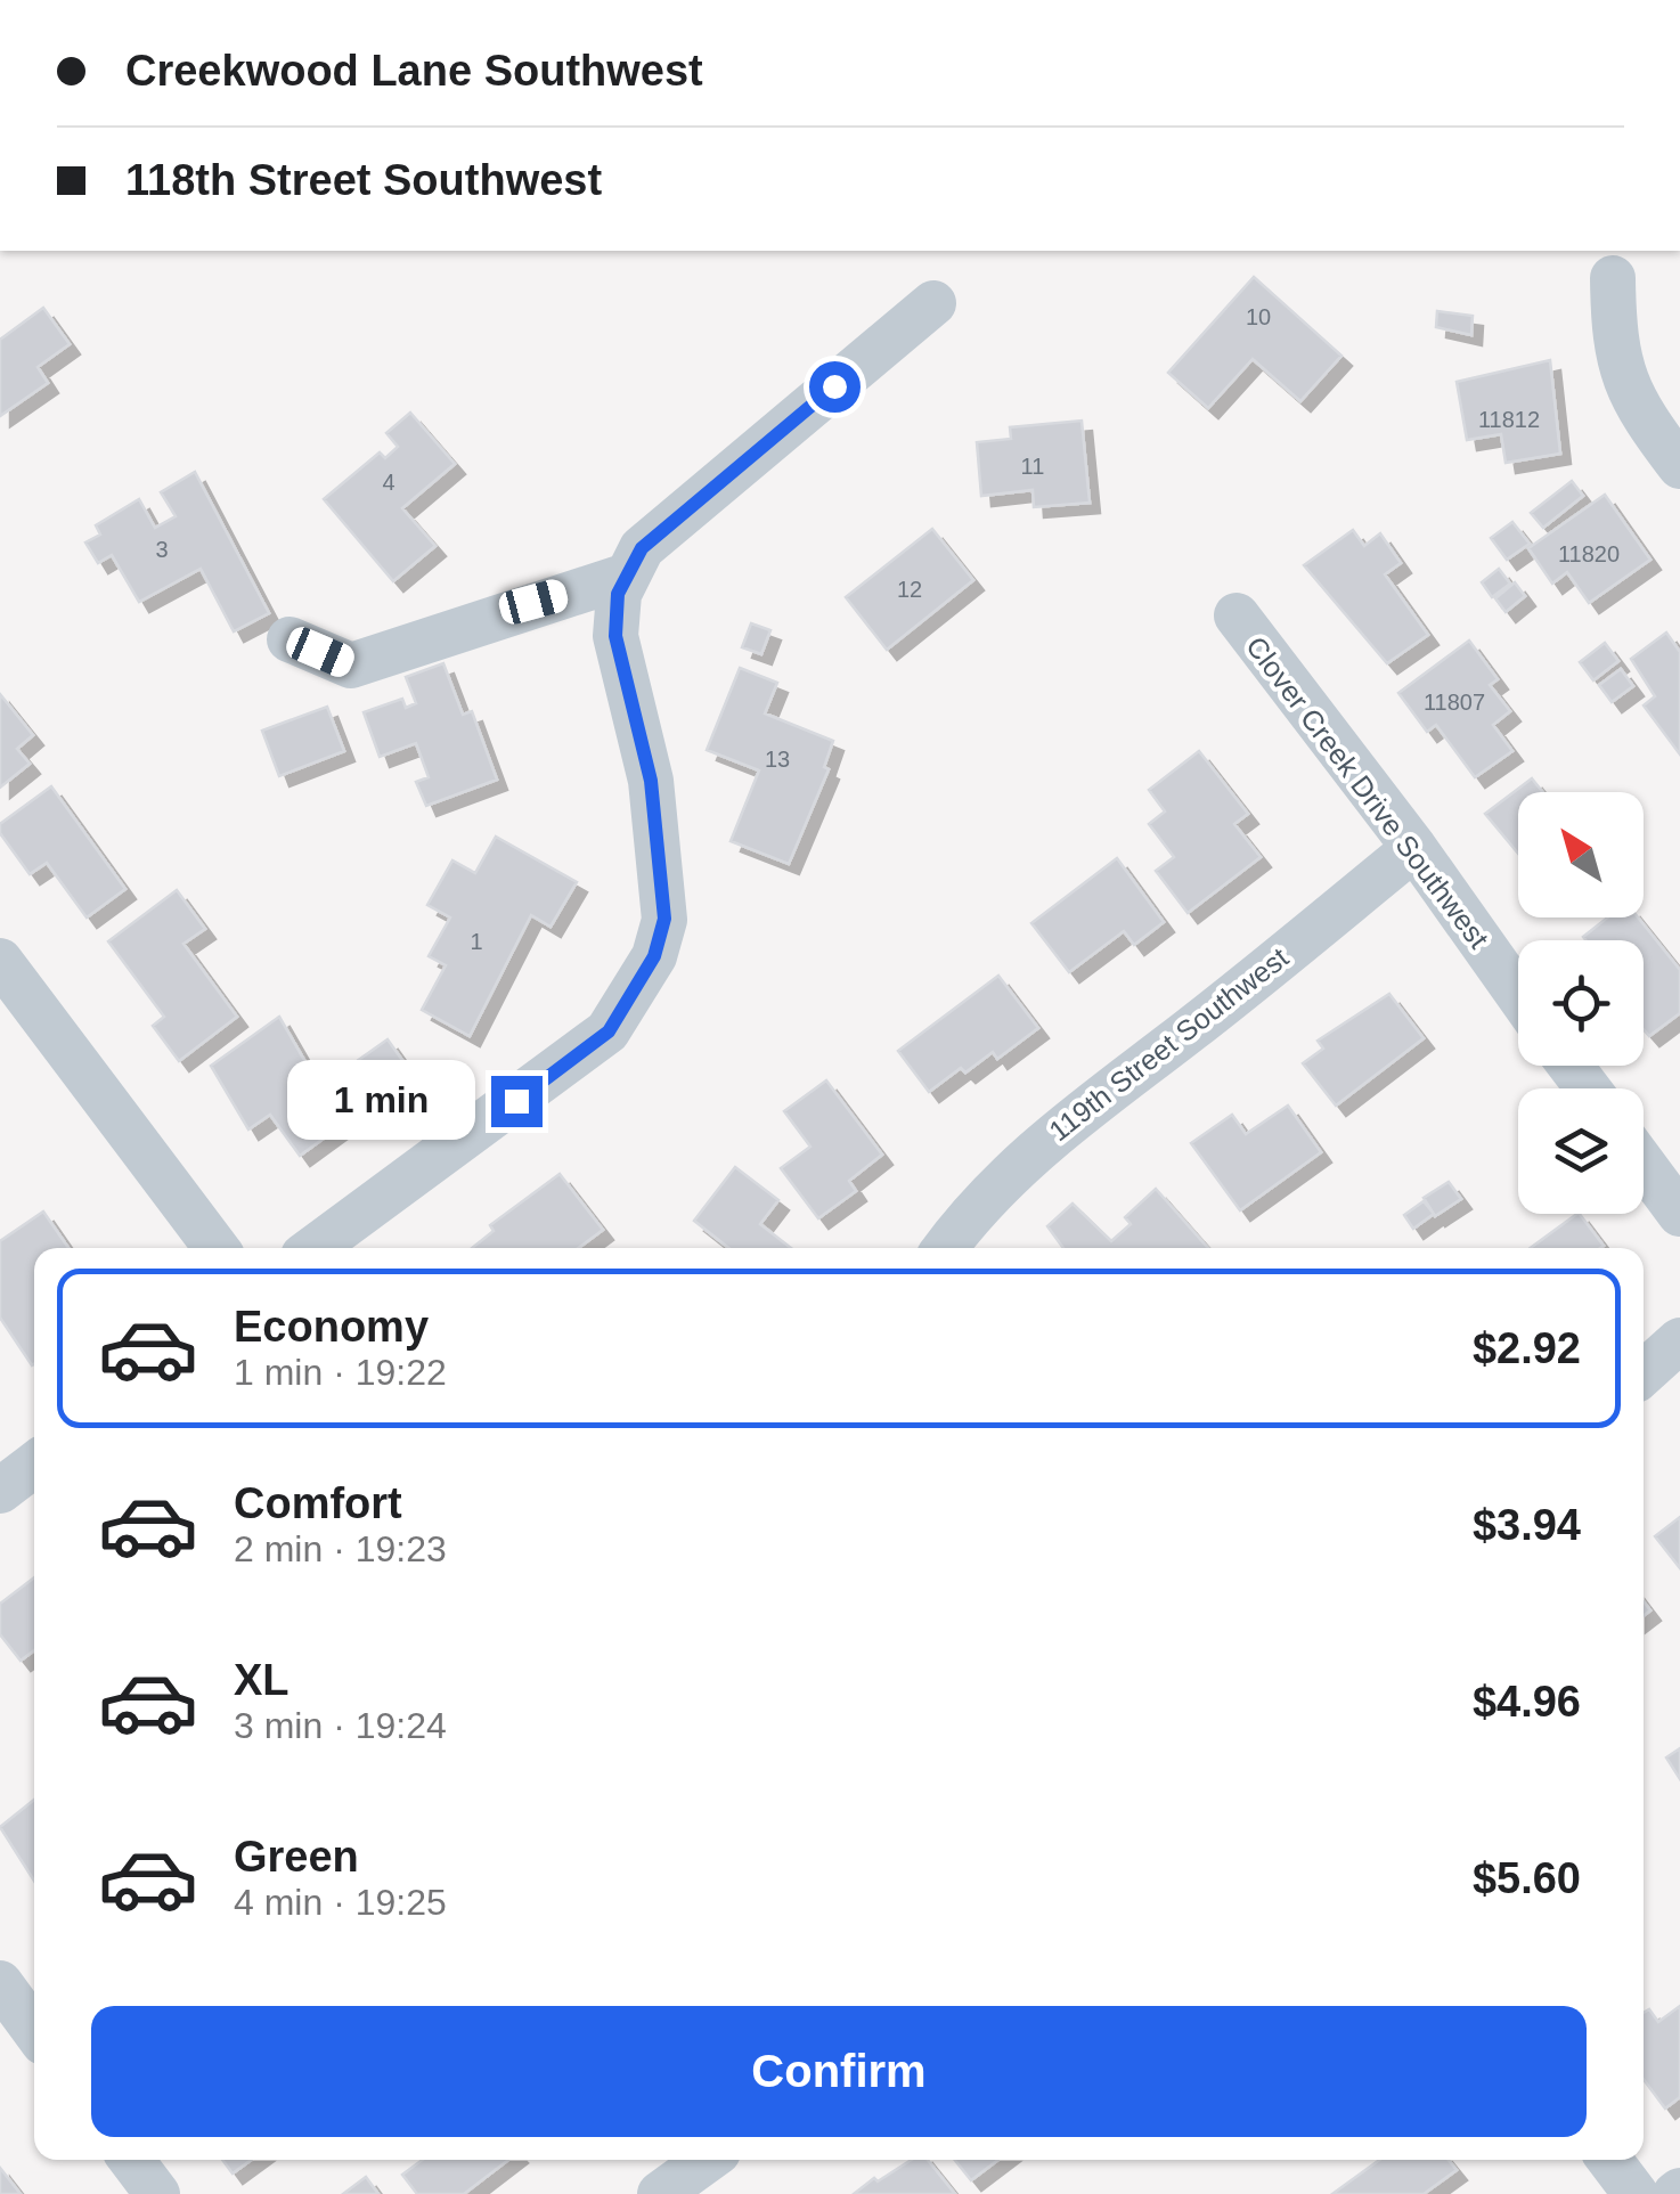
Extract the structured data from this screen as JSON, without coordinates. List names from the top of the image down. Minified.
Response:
{"streets":{"street":["Clover Creek Drive Southwest","119th Street Southwest"]},"crossings":[["Clover Creek Drive Southwest","119th Street Southwest"]],"house_numbers":["10","11812","11","4","3","11820","12","11807","13","1"],"north":"top left","page":{"banner":["Creekwood Lane Southwest","118th Street Southwest"],"bubble":"1 min","list":[{"name":"Economy","note":"1 min · 19:22","value":"$2.92"},{"name":"Comfort","note":"2 min · 19:23","value":"$3.94"},{"name":"XL","note":"3 min · 19:24","value":"$4.96"},{"name":"Green","note":"4 min · 19:25","value":"$5.60"}],"buttons":"Confirm"}}
